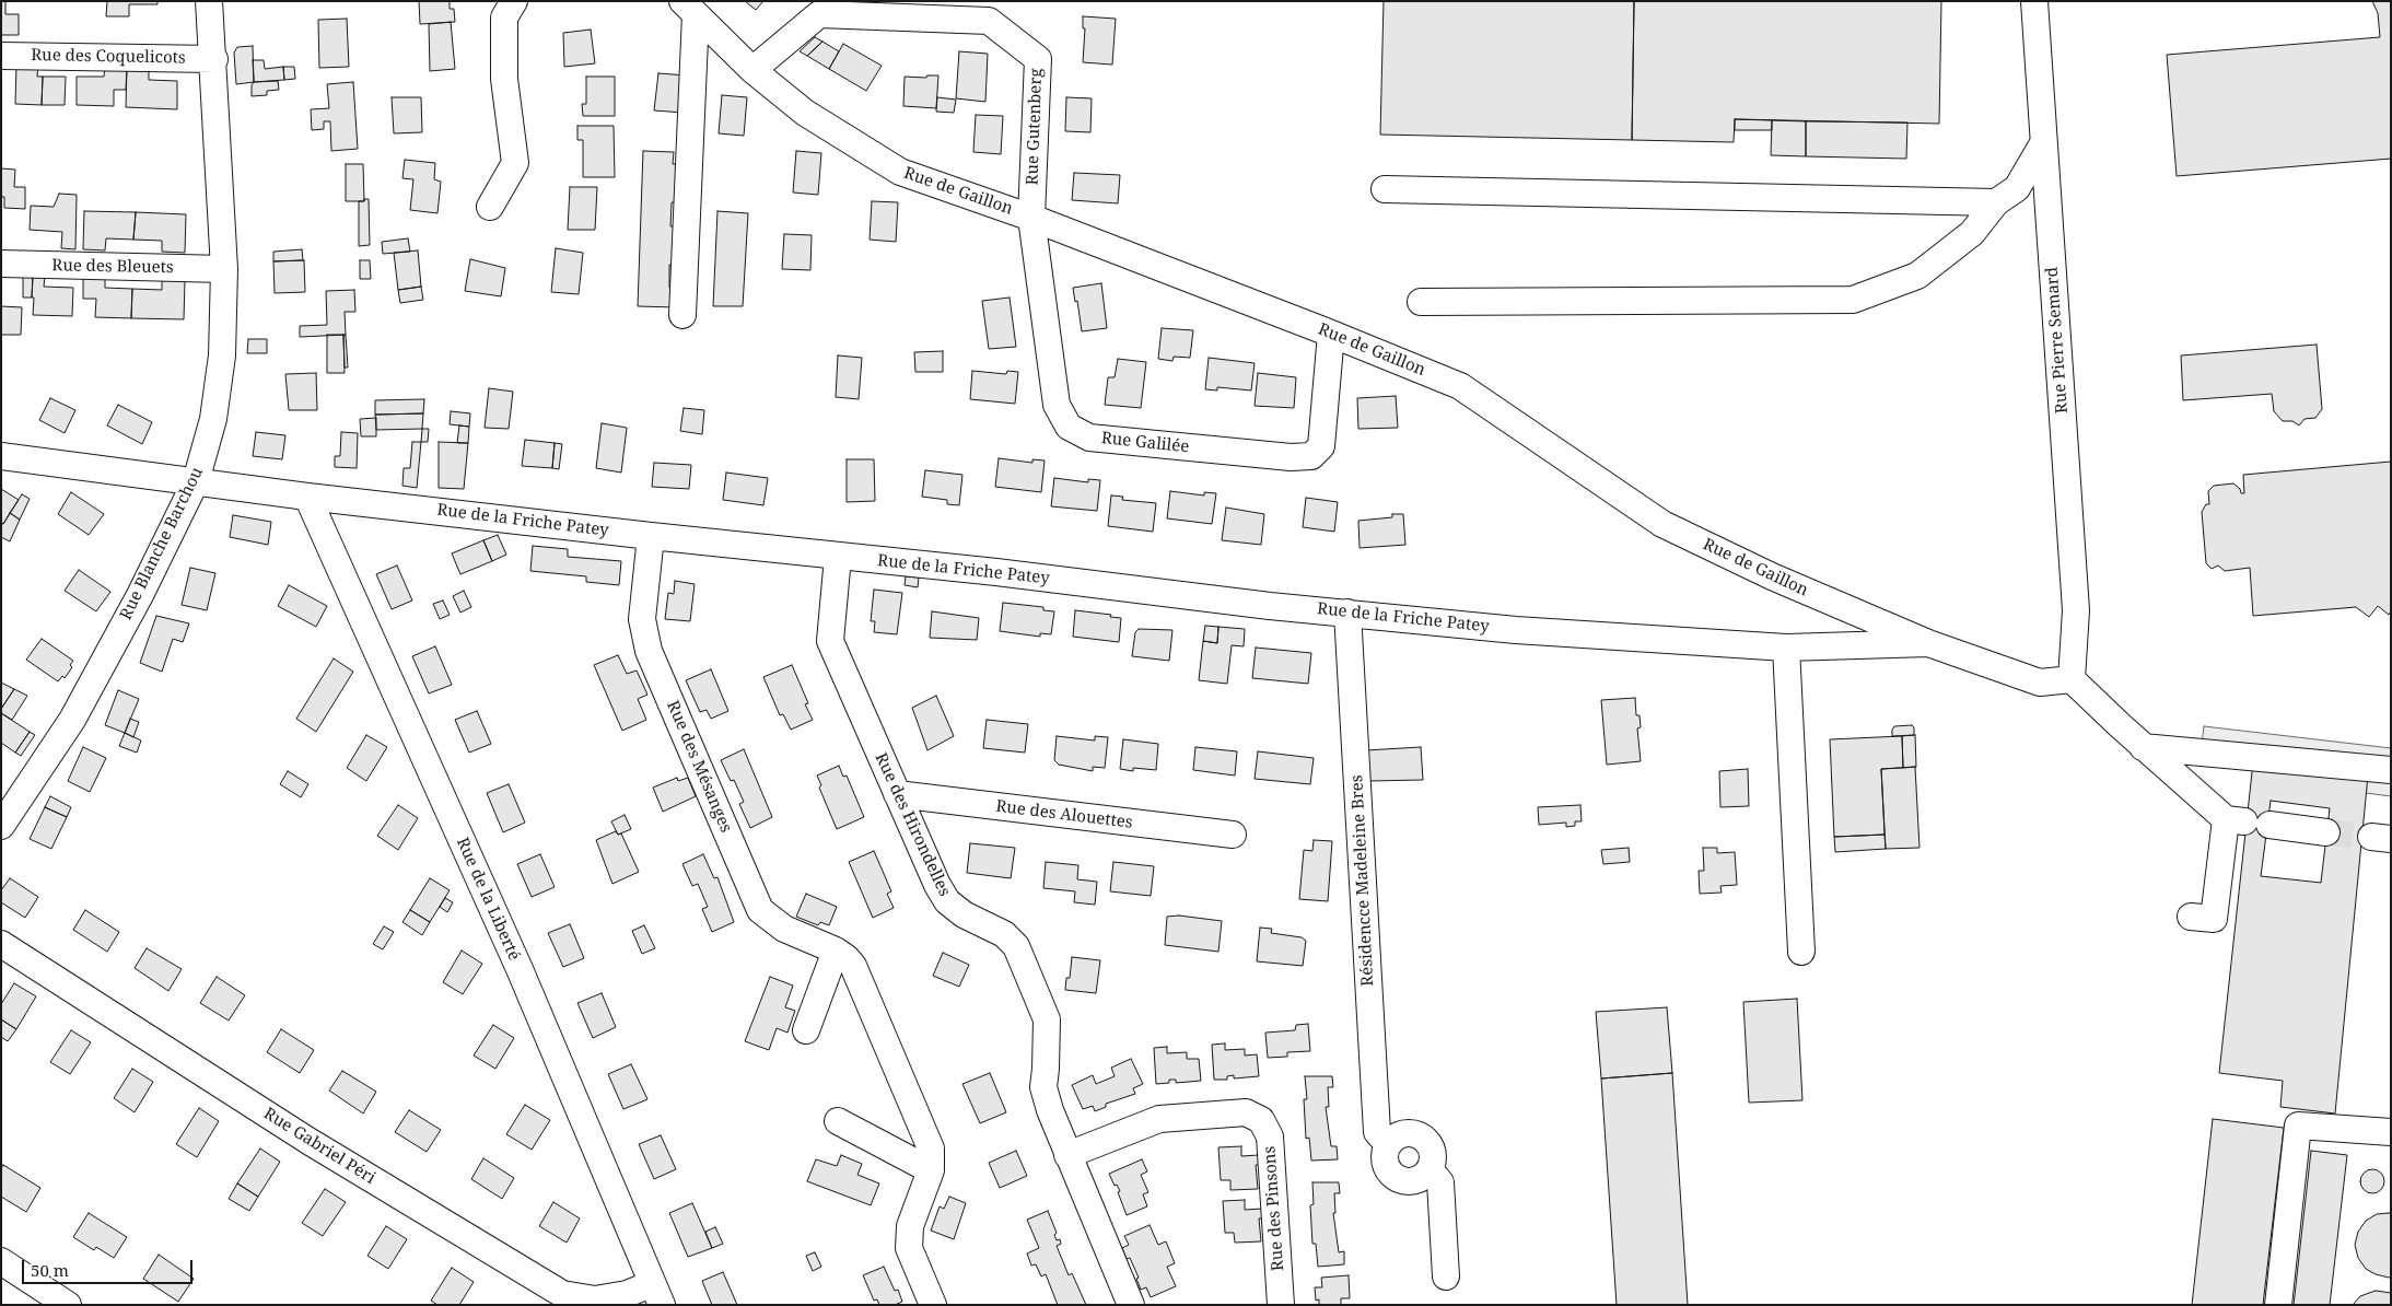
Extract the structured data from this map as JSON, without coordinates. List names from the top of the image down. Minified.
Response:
{"streets":{"street":["Rue des Coquelicots","Rue Gutenberg","Rue de Gaillon","Rue des Bleuets","Rue Pierre Semard","Rue Galilée","Rue de la Friche Patey","Rue Blanche Barchou","Rue des Mésanges","Rue des Alouettes","Rue des Hirondelles","Résidencce Madeleine Bres","Rue de la Liberté","Rue Gabriel Péri","Rue des Pinsons"]},"crossings":[["Rue des Coquelicots","Rue Blanche Barchou"],["Rue Gutenberg","Rue de Gaillon"],["Rue Gutenberg","Rue Galilée"],["Rue de Gaillon","Rue Pierre Semard"],["Rue de Gaillon","Rue Galilée"],["Rue de Gaillon","Rue de la Friche Patey"],["Rue des Bleuets","Rue Blanche Barchou"],["Rue de la Friche Patey","Rue Blanche Barchou"],["Rue de la Friche Patey","Rue des Mésanges"],["Rue de la Friche Patey","Rue des Hirondelles"],["Rue de la Friche Patey","Résidencce Madeleine Bres"],["Rue de la Friche Patey","Rue de la Liberté"],["Rue des Alouettes","Rue des Hirondelles"],["Rue des Hirondelles","Rue des Pinsons"],["Rue de la Liberté","Rue Gabriel Péri"]],"scale_bar":"50 m"}
